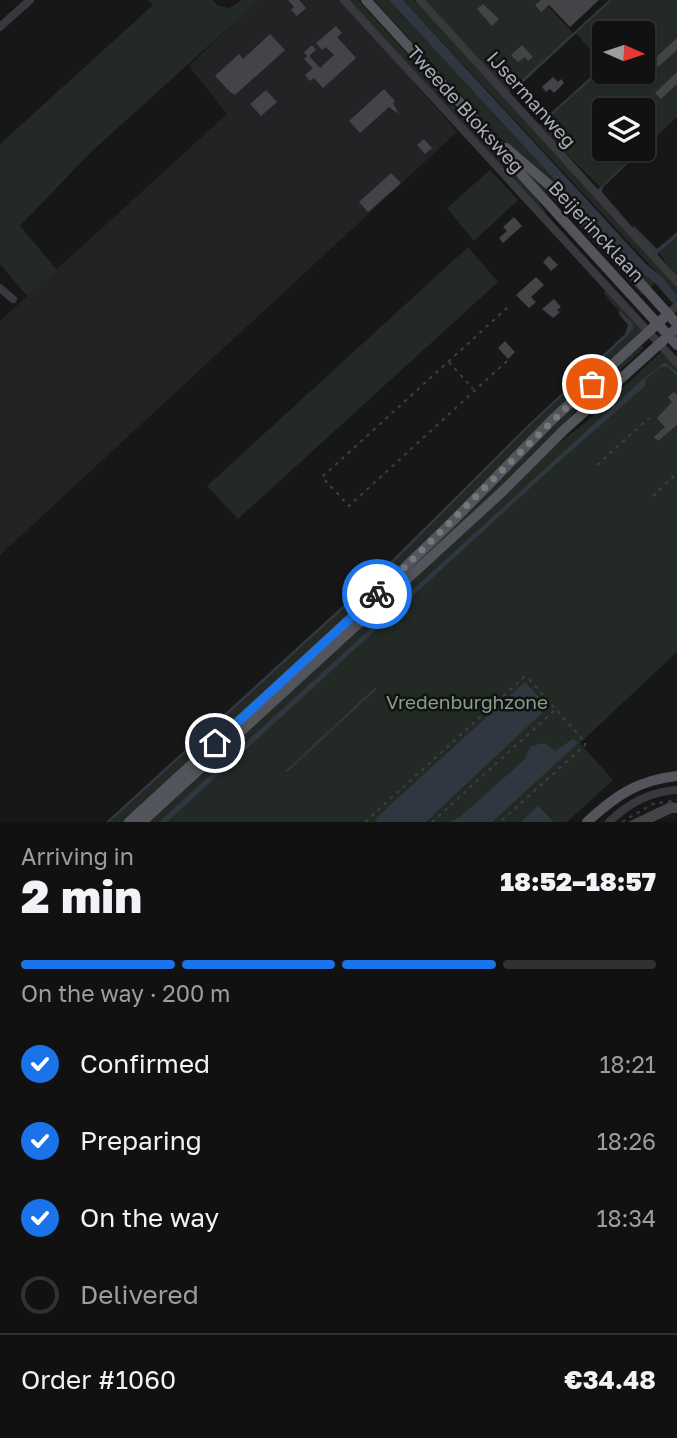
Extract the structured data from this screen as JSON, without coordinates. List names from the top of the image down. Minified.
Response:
{"streets":{"main road":["Beijerincklaan"],"street":["IJsermanweg","Tweede Bloksweg"]},"parks":["Vredenburghzone"],"north":"right","page":{"heading":["2 min","Arriving in","18:52–18:57"],"panel":["Order #1060","€34.48"],"bar":"On the way · 200 m","list":[["Confirmed","18:21"],["Preparing","18:26"],["On the way","18:34"],"Delivered"]}}
